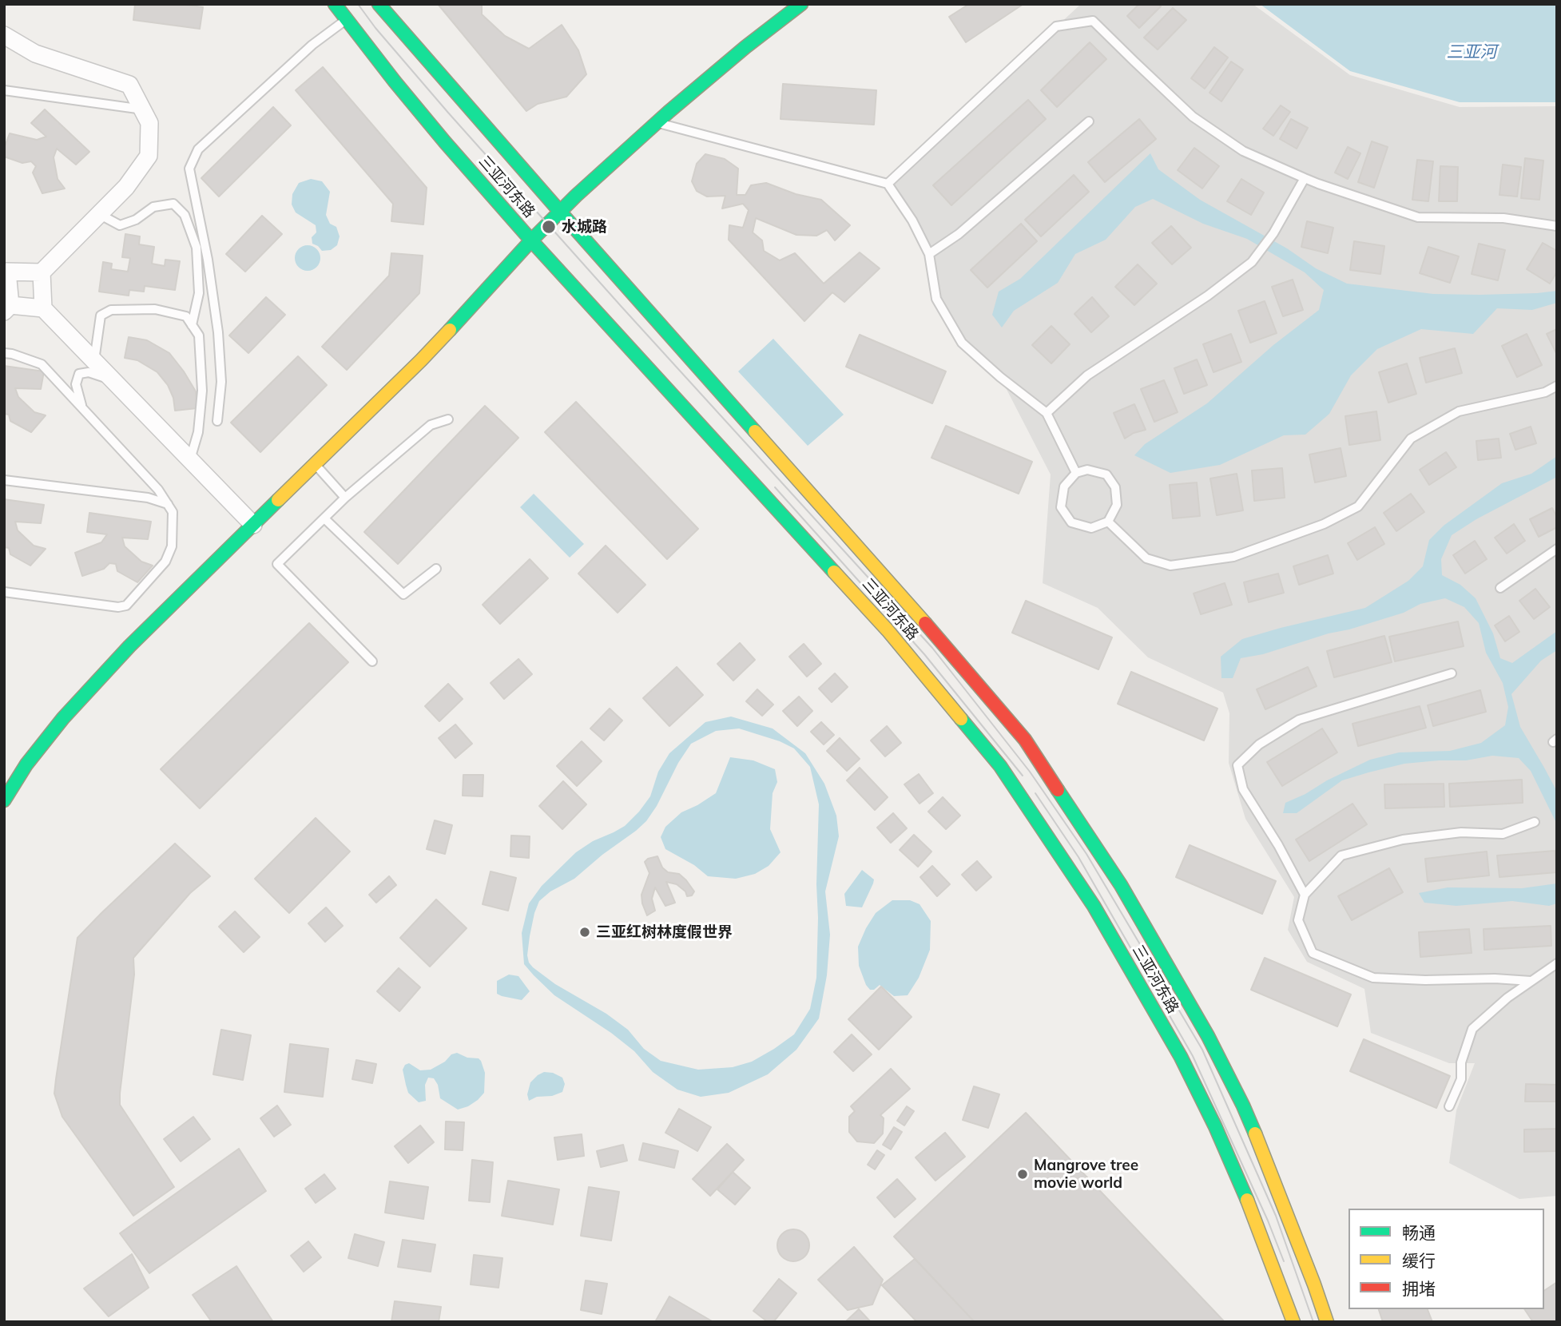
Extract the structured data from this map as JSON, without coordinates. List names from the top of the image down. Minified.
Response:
{"streets":{"main road":["三亚河东路"]},"water":["三亚河"],"places":["水城路","三亚红树林度假世界","Mangrove tree movie world"],"legend":["畅通","缓行","拥堵"]}
